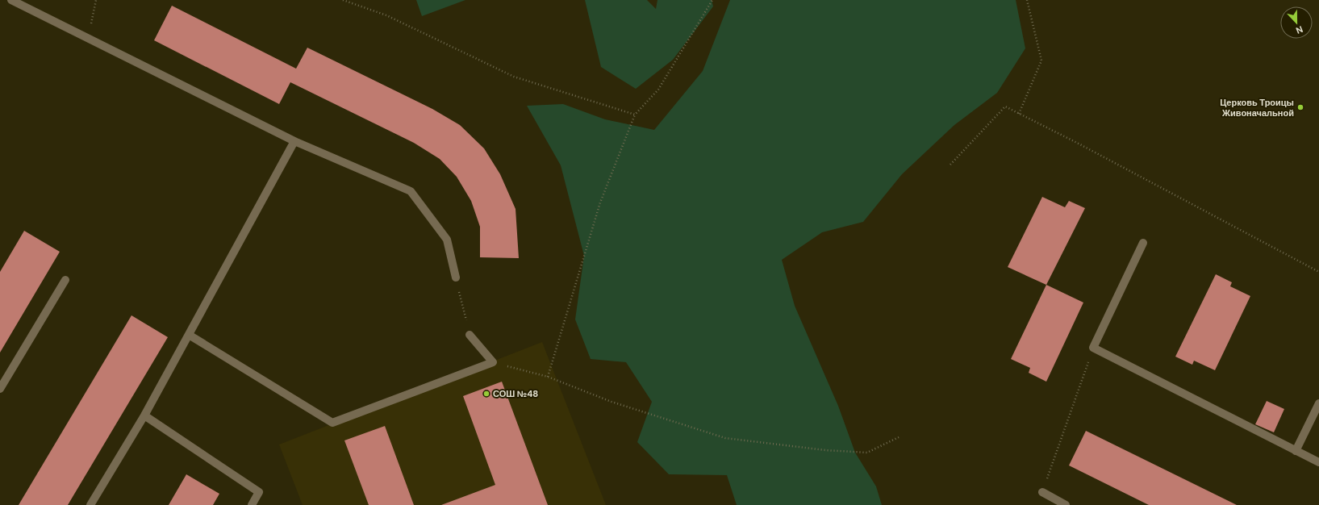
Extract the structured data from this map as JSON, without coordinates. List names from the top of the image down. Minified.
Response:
{"places":["Церковь Троицы Живоначальной","СОШ №48"],"north":"bottom"}
